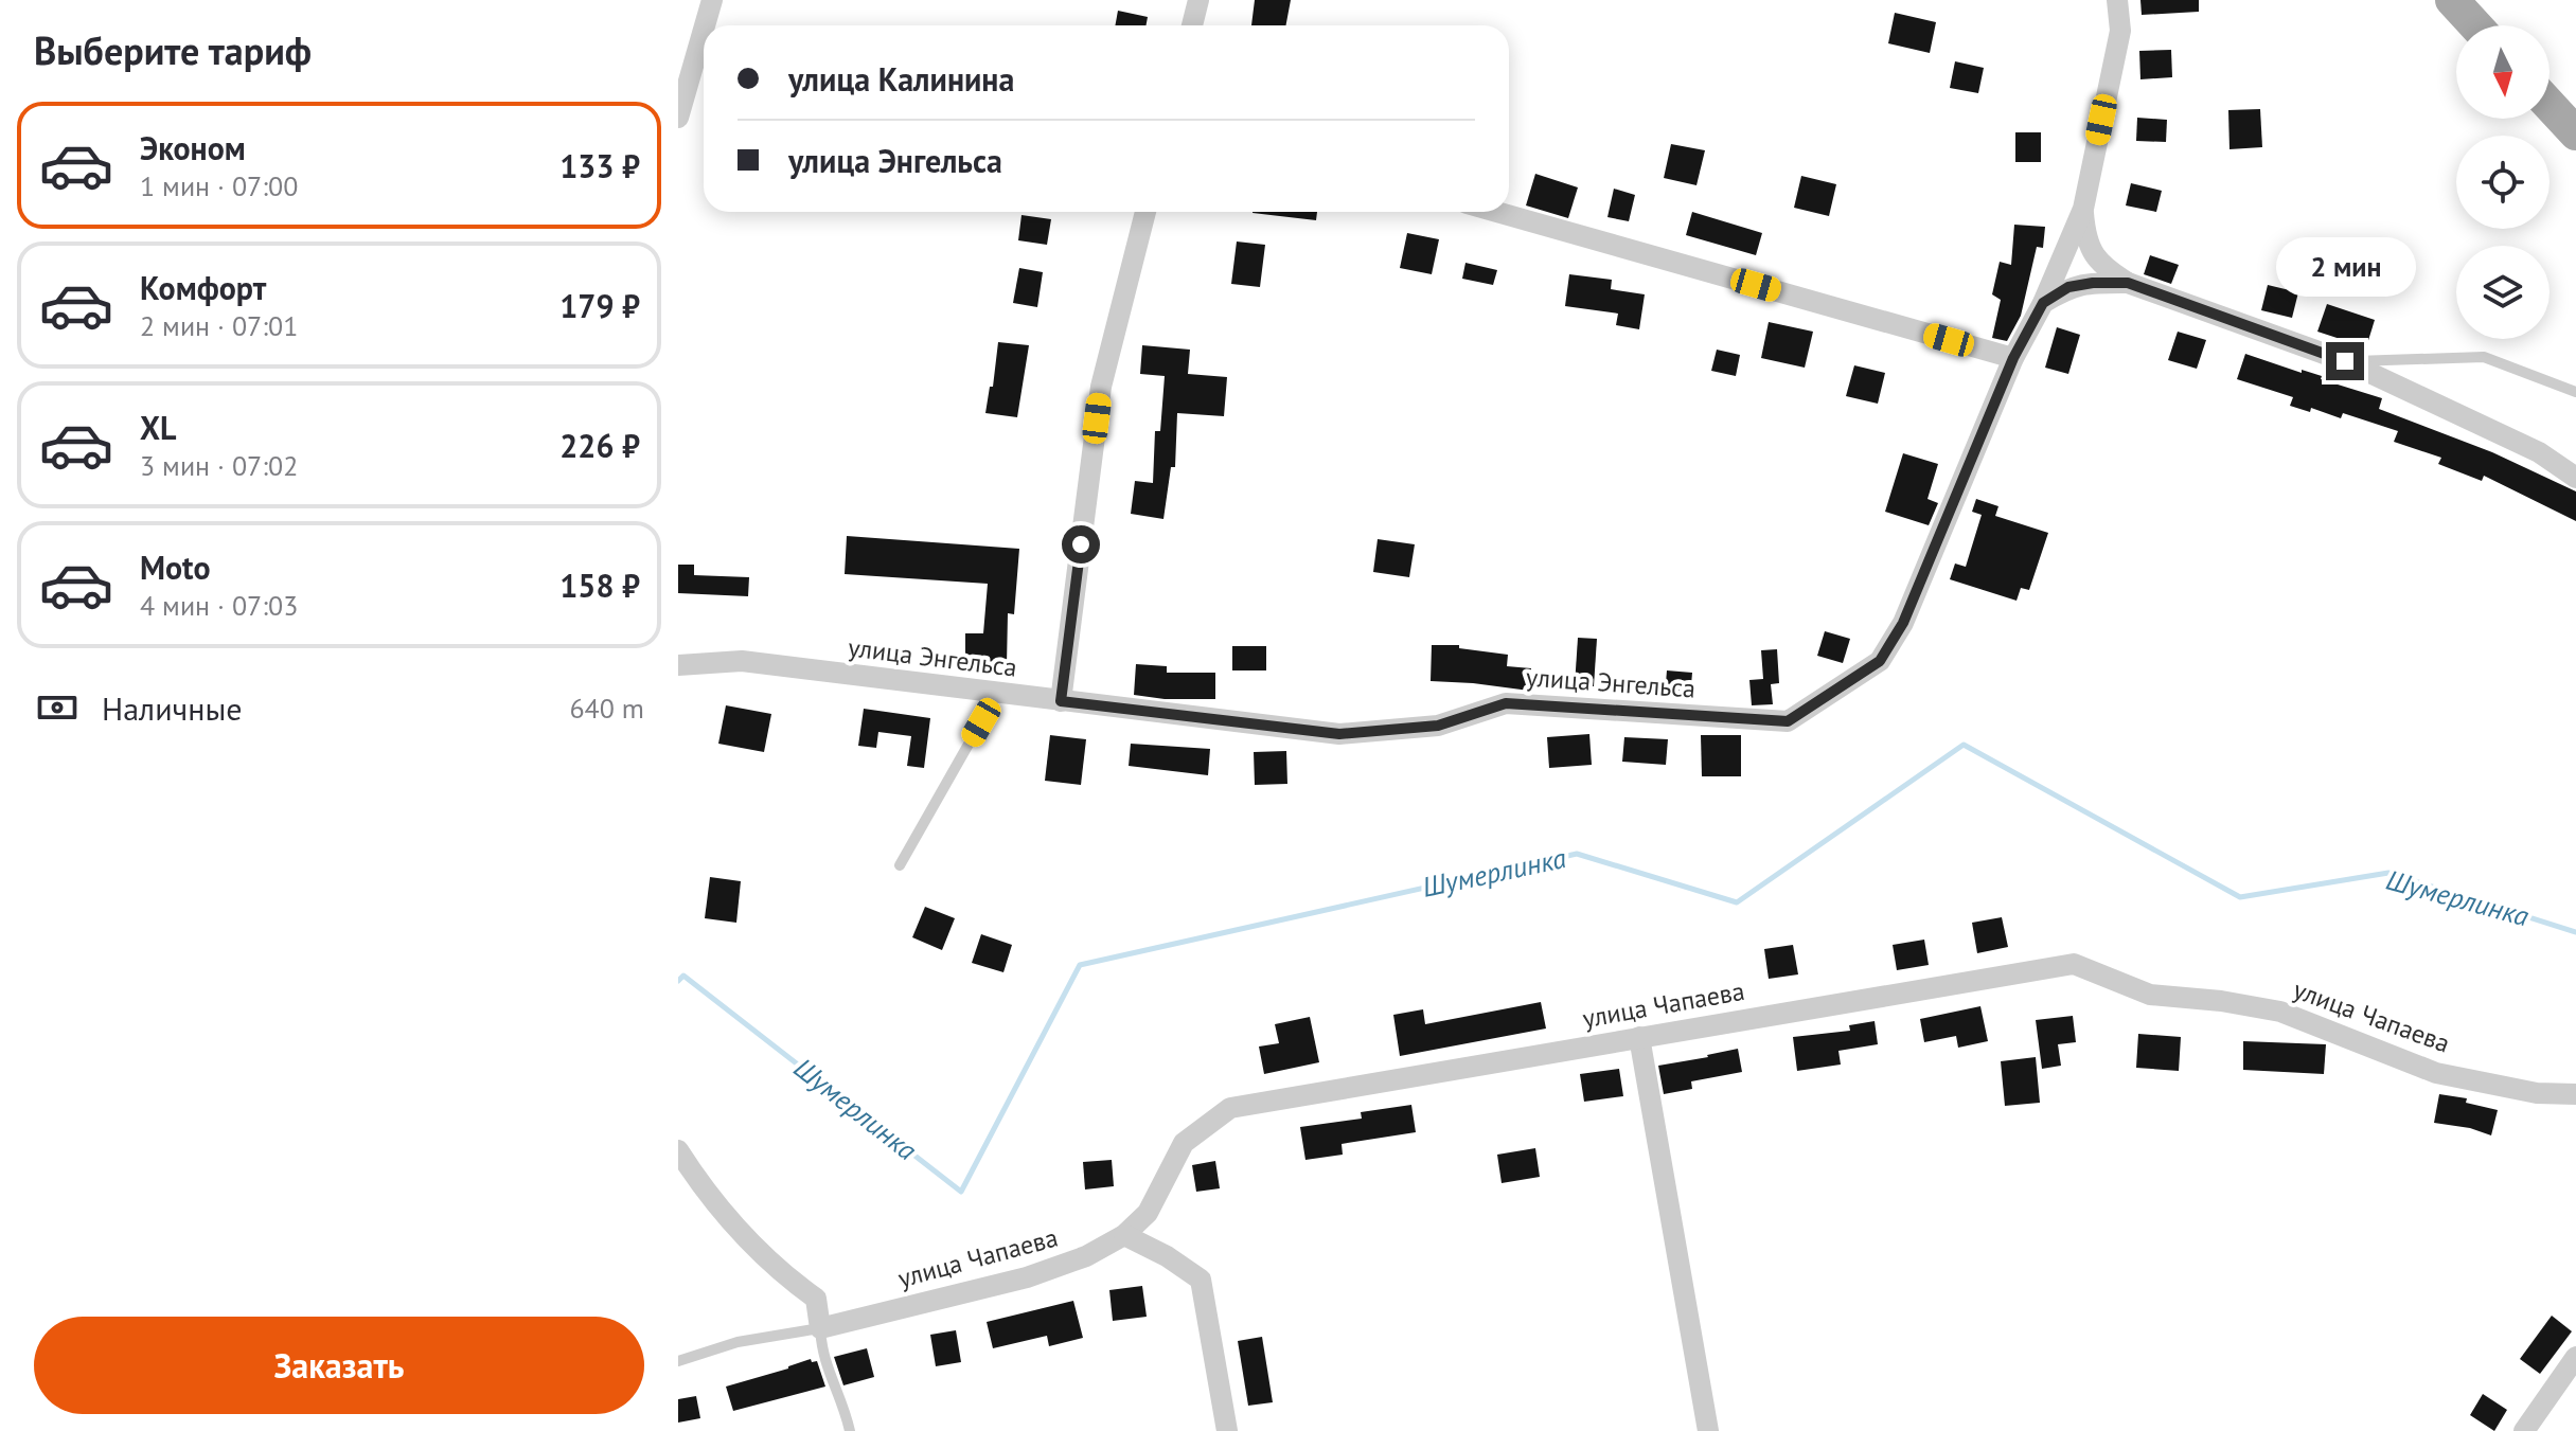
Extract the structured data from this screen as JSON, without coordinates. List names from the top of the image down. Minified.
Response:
{"streets":{"street":["улица Энгельса","улица Чапаева"]},"water":["Шумерлинка"],"north":"bottom","page":{"heading":"Выберите тариф","banner":["улица Калинина","улица Энгельса"],"list":[{"name":"Эконом","note":"1 мин · 07:00","value":"133 ₽"},{"name":"Комфорт","note":"2 мин · 07:01","value":"179 ₽"},{"name":"XL","note":"3 мин · 07:02","value":"226 ₽"},{"name":"Moto","note":"4 мин · 07:03","value":"158 ₽"}],"bubble":"2 мин","pay":["Наличные","640 m"],"buttons":"Заказать"}}
